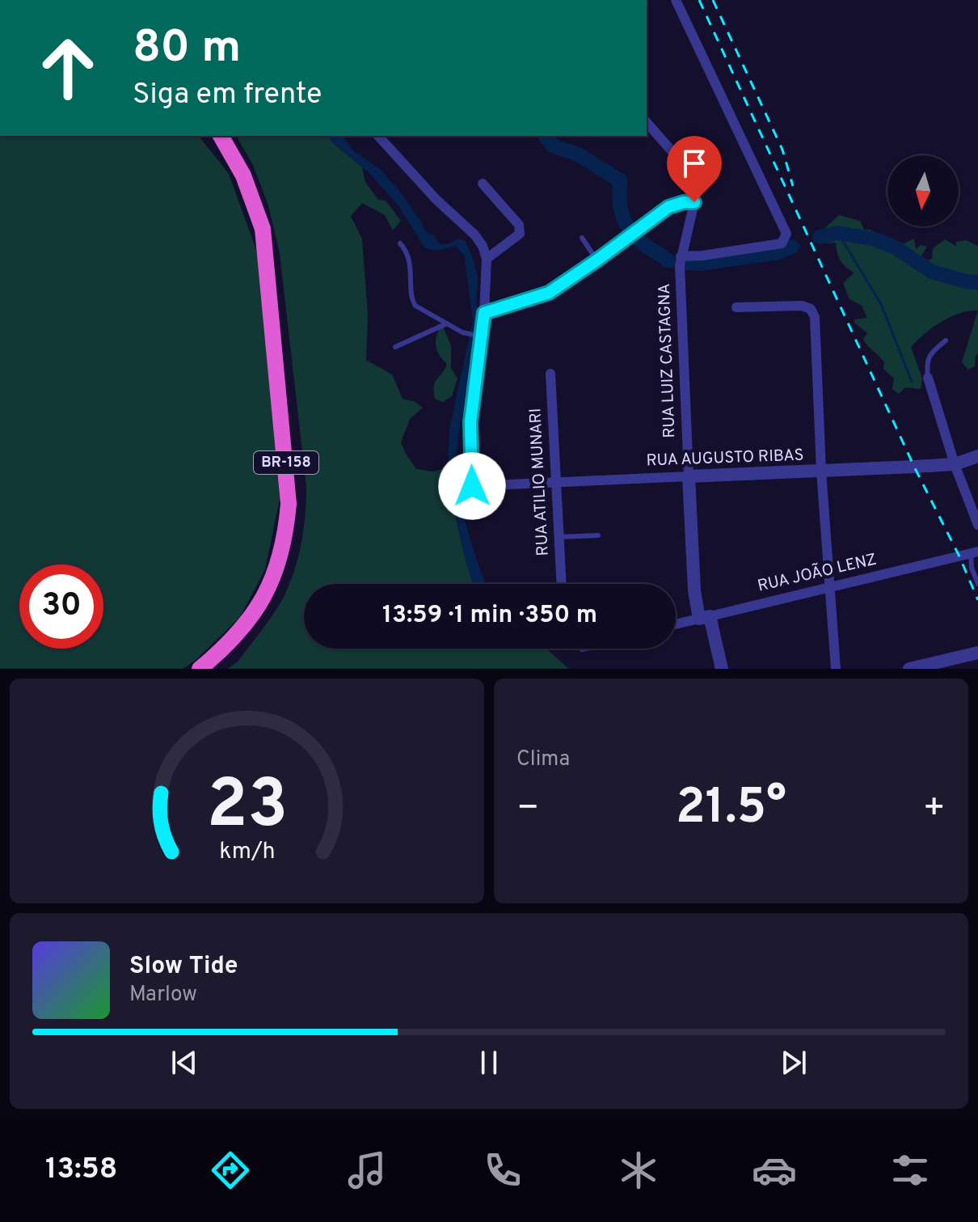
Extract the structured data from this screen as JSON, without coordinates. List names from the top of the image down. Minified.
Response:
{"streets":{"highway":["BR-158"],"street":["RUA LUIZ CASTAGNA","RUA AUGUSTO RIBAS","RUA ATILIO MUNARI","RUA JOÃO LENZ"]},"crossings":[["RUA LUIZ CASTAGNA","RUA AUGUSTO RIBAS"],["RUA LUIZ CASTAGNA","RUA JOÃO LENZ"],["RUA AUGUSTO RIBAS","RUA ATILIO MUNARI"]],"north":"bottom","page":{"turn":["80 m","Siga em frente"],"limit":"30","trip":"13:59 · 1 min · 350 m","tile":"Clima","heat":["−","21.5°","+"],"song":["Slow Tide","Marlow"],"tabs":"13:58","gauge":["23","km/h"]}}
